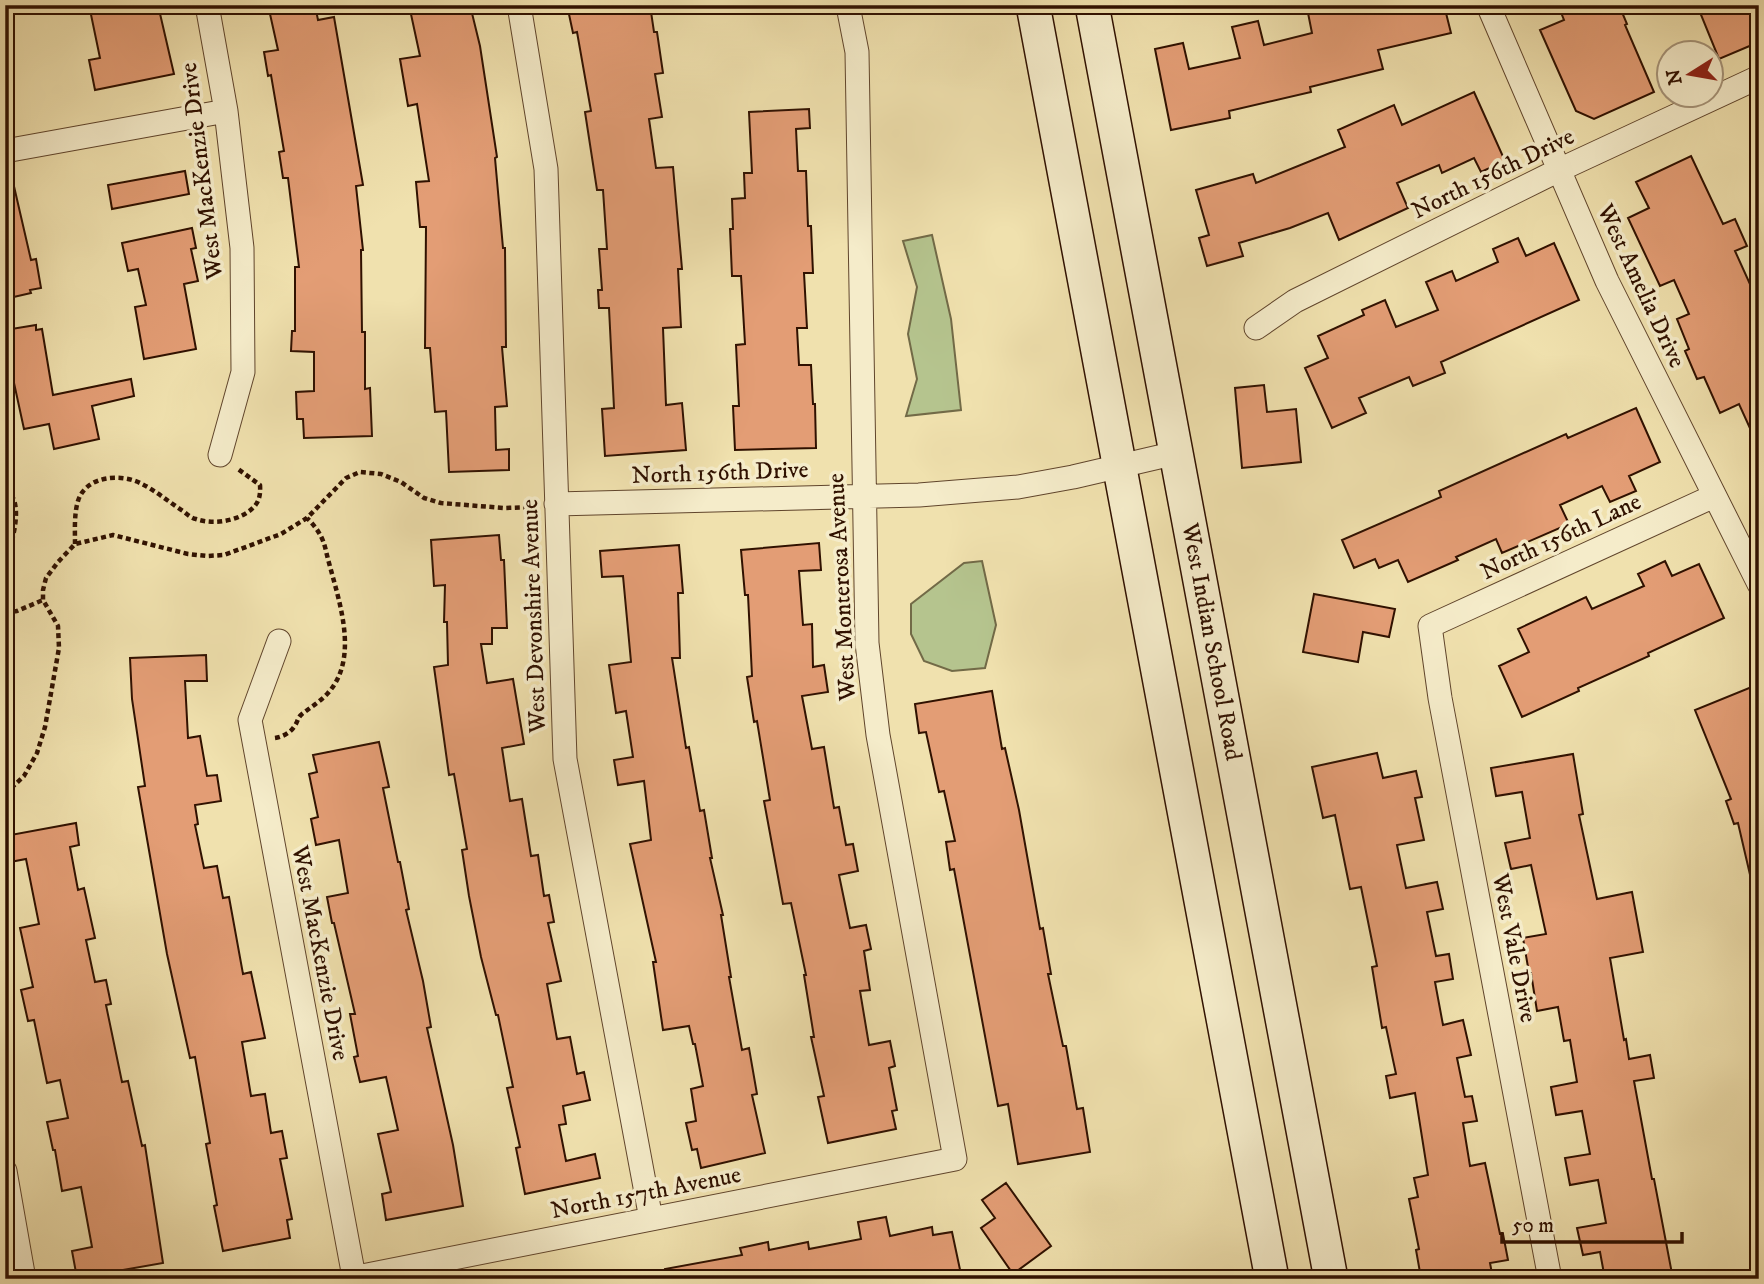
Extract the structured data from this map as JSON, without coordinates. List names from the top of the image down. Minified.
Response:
{"streets":{"main road":["West Indian School Road"],"street":["West MacKenzie Drive","North 156th Drive","West Amelia Drive","North 156th Lane","West Monterosa Avenue","West Devonshire Avenue","West Vale Drive","North 157th Avenue"]},"crossings":[["West MacKenzie Drive","North 157th Avenue"],["North 156th Drive","West Amelia Drive"],["North 156th Drive","West Monterosa Avenue"],["North 156th Drive","West Devonshire Avenue"],["North 156th Drive","West Indian School Road"],["West Amelia Drive","North 156th Lane"],["North 156th Lane","West Vale Drive"],["West Monterosa Avenue","North 157th Avenue"],["West Devonshire Avenue","North 157th Avenue"]],"scale_bar":"50 m","north":"left"}
